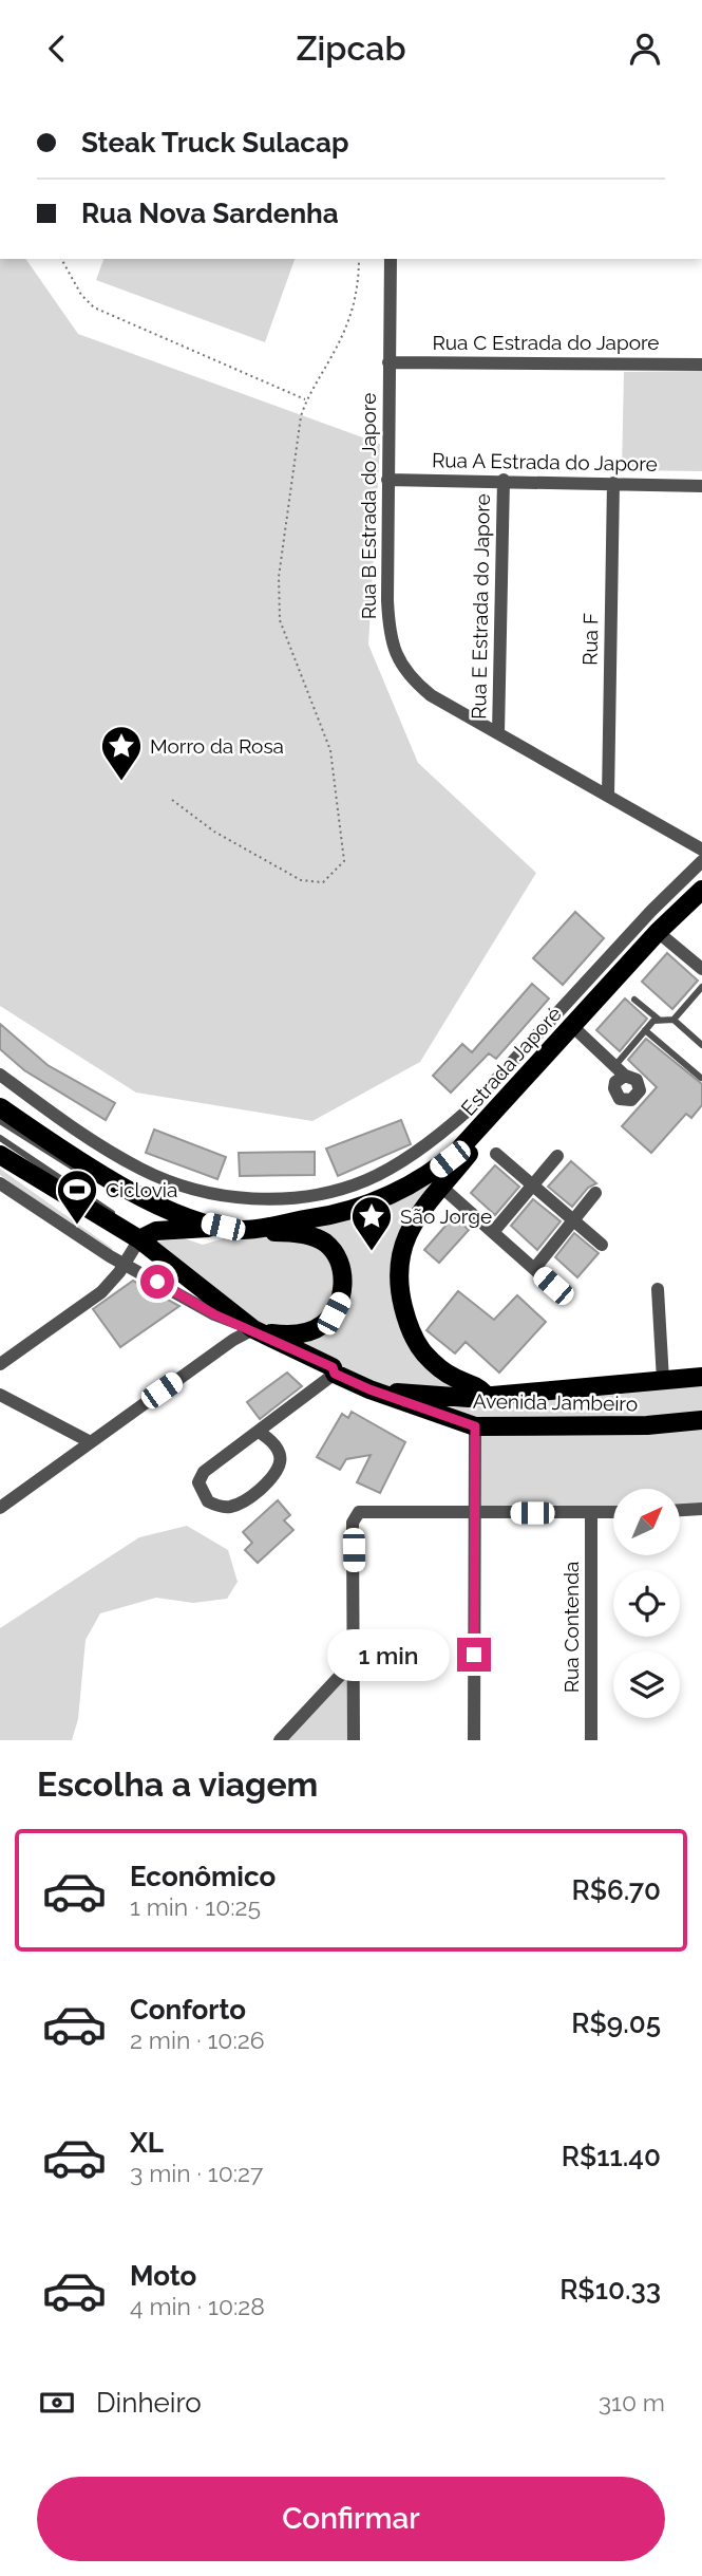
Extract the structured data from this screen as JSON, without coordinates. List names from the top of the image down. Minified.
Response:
{"streets":{"main road":["Estrada Japoré","Avenida Jambeiro"],"street":["Rua C Estrada do Japore","Rua A Estrada do Japore","Rua B Estrada do Japore","Rua E Estrada do Japore","Rua F","Rua Contenda"]},"crossings":[["Rua C Estrada do Japore","Rua B Estrada do Japore"],["Rua A Estrada do Japore","Rua B Estrada do Japore"],["Rua A Estrada do Japore","Rua E Estrada do Japore"],["Rua A Estrada do Japore","Rua F"],["Rua B Estrada do Japore","Rua E Estrada do Japore"],["Rua B Estrada do Japore","Rua F"]],"places":{"place":["Morro da Rosa","São Jorge"],"sports":["Ciclovia"]},"north":"top right","page":{"header":"Zipcab","banner":["Steak Truck Sulacap","Rua Nova Sardenha"],"bubble":"1 min","heading":"Escolha a viagem","list":[{"name":"Econômico","note":"1 min · 10:25","value":"R$6.70"},{"name":"Conforto","note":"2 min · 10:26","value":"R$9.05"},{"name":"XL","note":"3 min · 10:27","value":"R$11.40"},{"name":"Moto","note":"4 min · 10:28","value":"R$10.33"}],"pay":["Dinheiro","310 m"],"buttons":"Confirmar"}}
